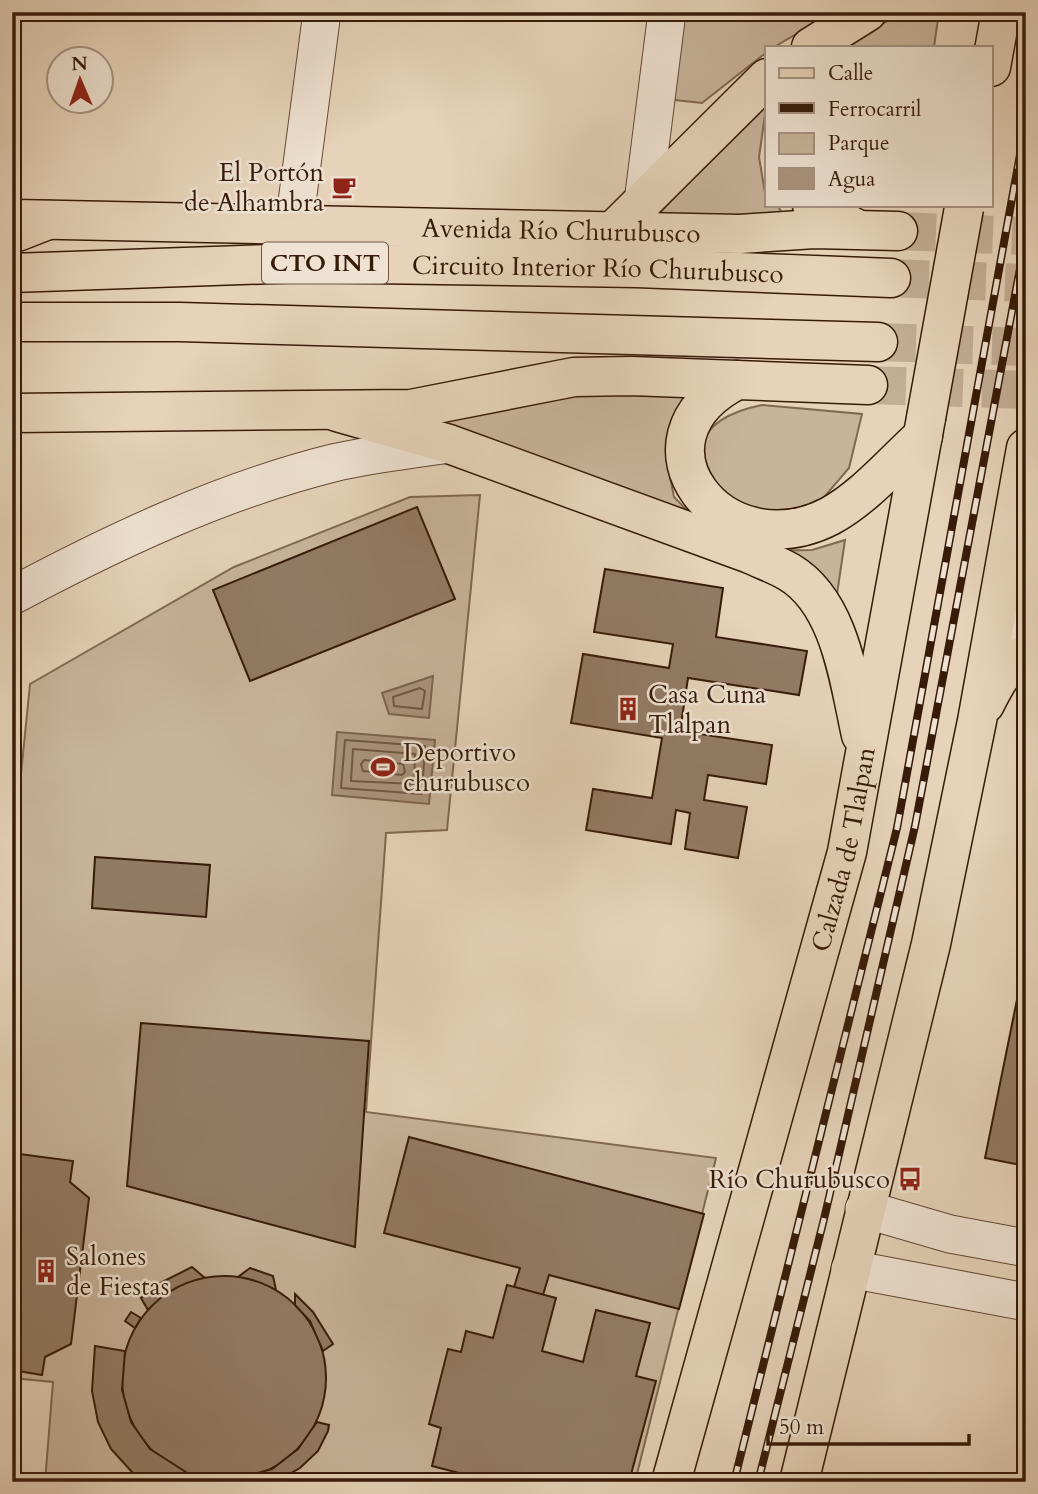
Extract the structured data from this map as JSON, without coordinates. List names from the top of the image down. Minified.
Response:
{"streets":{"main road":["Avenida Río Churubusco","CTO INT","Circuito Interior Río Churubusco","Calzada de Tlalpan"]},"places":{"cafe":["El Portón de Alhambra"],"building":["Casa Cuna Tlalpan","Salones de Fiestas"],"sports":["Deportivo churubusco"],"bus stop":["Río Churubusco"]},"legend":["Calle","Ferrocarril","Parque","Agua"],"scale_bar":"50 m","north":"top"}
